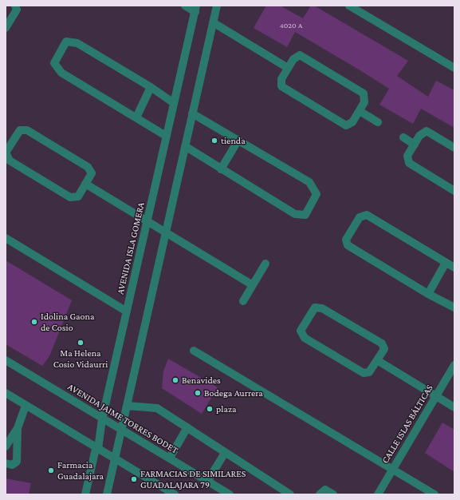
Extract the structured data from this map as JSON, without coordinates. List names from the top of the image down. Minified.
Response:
{"streets":{"street":["AVENIDA ISLA GOMERA","AVENIDA JAIME TORRES BODET","CALLE ISLAS BÁLTICAS"]},"crossings":[["AVENIDA ISLA GOMERA","AVENIDA JAIME TORRES BODET"]],"places":["tienda","Idolina Gaona de Cosio","Ma Helena Cosio Vidaurri","Benavides","Bodega Aurrera","plaza","Farmacia Guadalajara","FARMACIAS DE SIMILARES GUADALAJARA 79"],"house_numbers":["4020 A"]}
